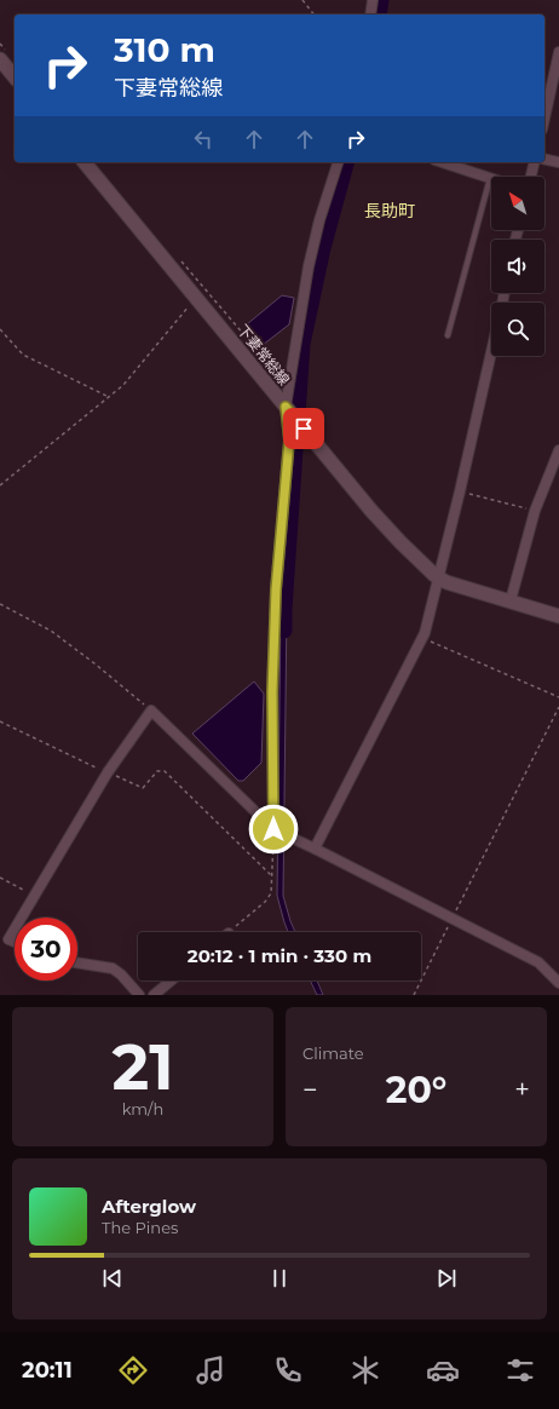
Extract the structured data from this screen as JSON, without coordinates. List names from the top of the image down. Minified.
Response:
{"streets":{"main road":["下妻常総線"]},"districts":["長助町"],"north":"top left","page":{"turn":["310 m","下妻常総線"],"limit":"30","trip":"20:12 · 1 min · 330 m","tile":[["21","km/h"],"Climate"],"heat":["−","20°","+"],"song":["Afterglow","The Pines"],"tabs":"20:11"}}
